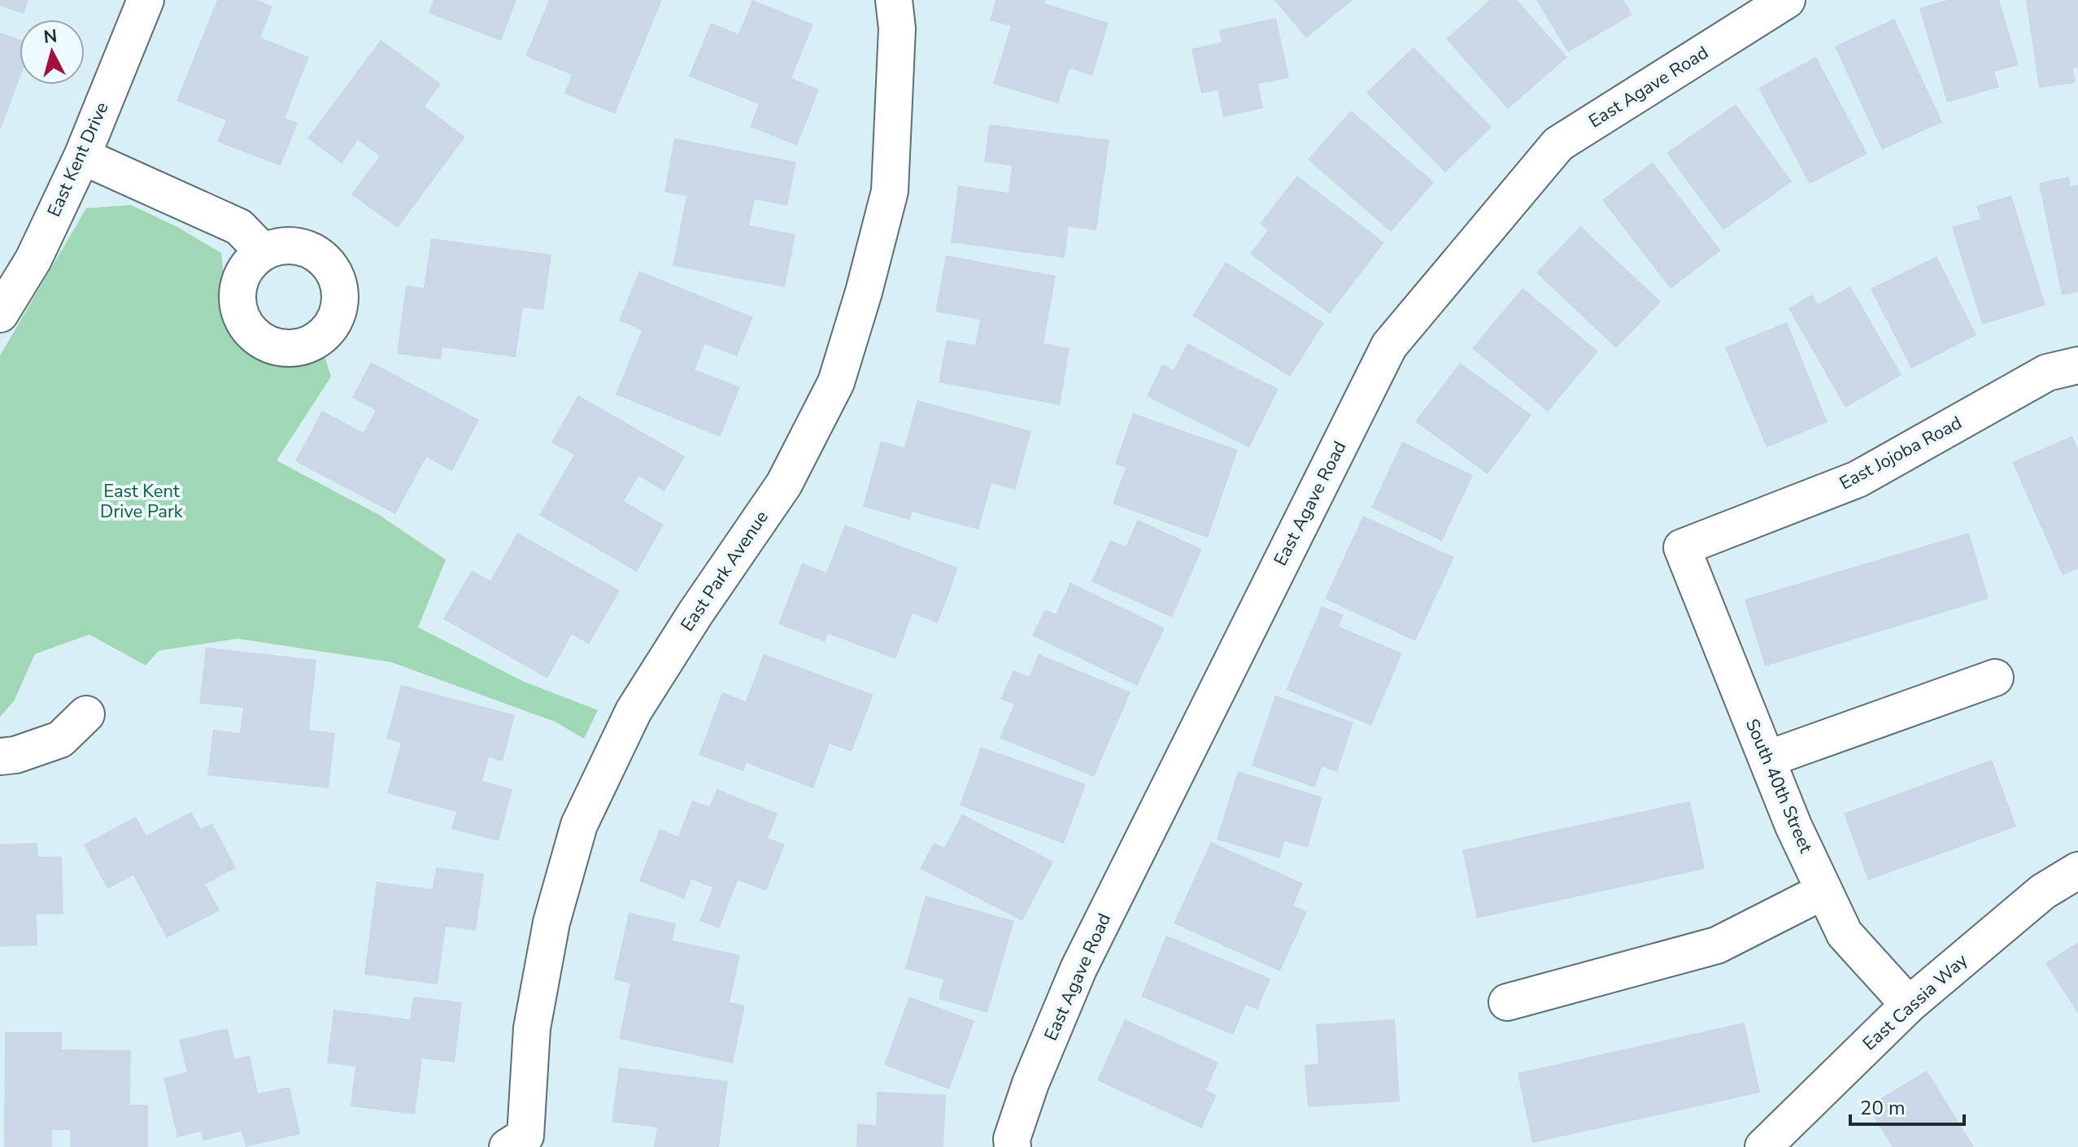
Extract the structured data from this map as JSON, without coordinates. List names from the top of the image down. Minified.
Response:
{"streets":{"street":["East Agave Road","East Kent Drive","East Jojoba Road","East Park Avenue","South 40th Street","East Cassia Way"]},"crossings":[["East Jojoba Road","South 40th Street"],["South 40th Street","East Cassia Way"]],"parks":["East Kent Drive Park"],"scale_bar":"20 m","north":"top"}
